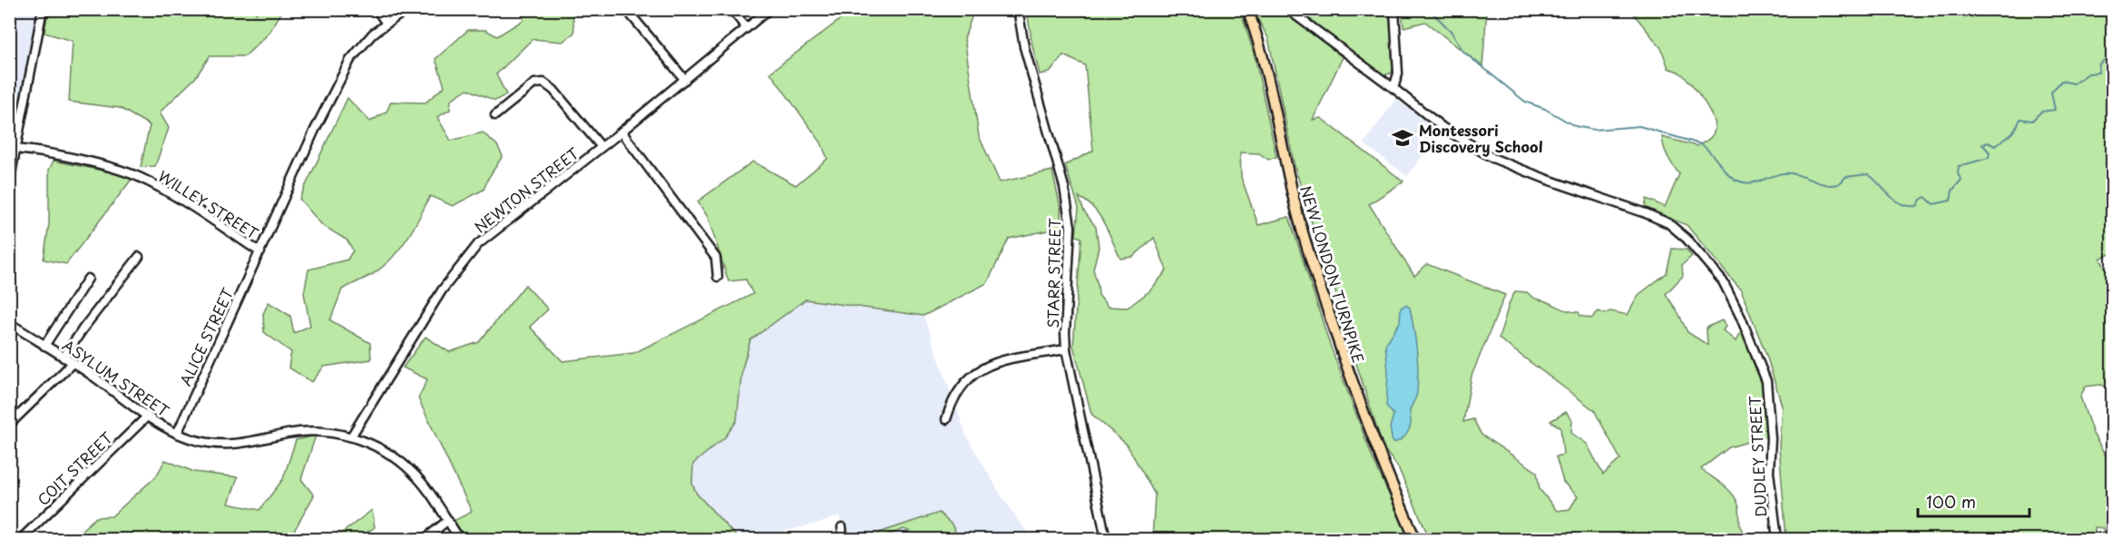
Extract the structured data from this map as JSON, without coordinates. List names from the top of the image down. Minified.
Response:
{"streets":{"main road":["NEW LONDON TURNPIKE"],"street":["NEWTON STREET","WILLEY STREET","STARR STREET","ALICE STREET","ASYLUM STREET","DUDLEY STREET","COIT STREET"]},"crossings":[["NEWTON STREET","ASYLUM STREET"],["WILLEY STREET","ALICE STREET"],["ALICE STREET","ASYLUM STREET"],["ASYLUM STREET","COIT STREET"]],"places":{"school or university":["Montessori Discovery School"]},"scale_bar":"100 m"}
